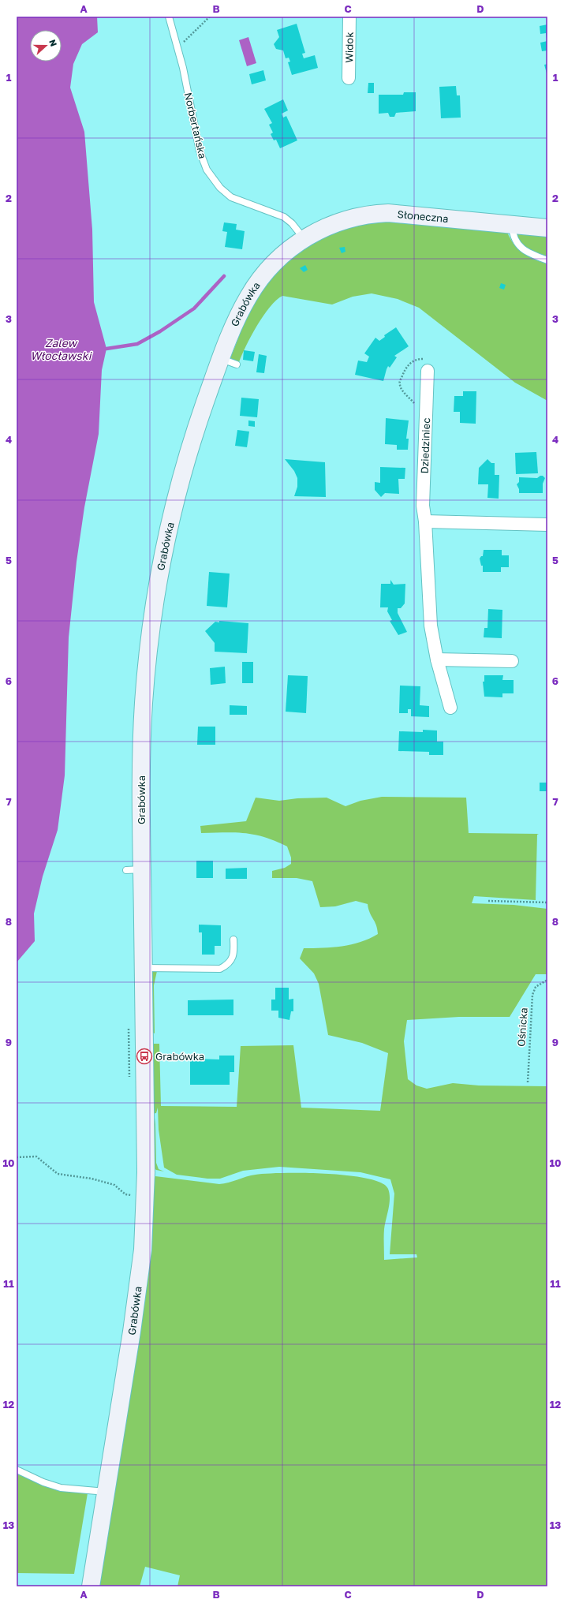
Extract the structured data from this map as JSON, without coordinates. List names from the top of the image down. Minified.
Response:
{"streets":{"street":["Widok","Słoneczna","Grabówka","Dziedziniec"],"lane":["Norbertańska"],"path":["Ośnicka"]},"crossings":[["Norbertańska","Słoneczna"],["Norbertańska","Grabówka"],["Słoneczna","Grabówka"]],"water":["Zalew Włocławski"],"places":{"bus stop":["Grabówka"]},"north":"right","grid":{"columns":["A","B","C","D"],"rows":["1","2","3","4","5","6","7","8","9","10","11","12","13"]}}
